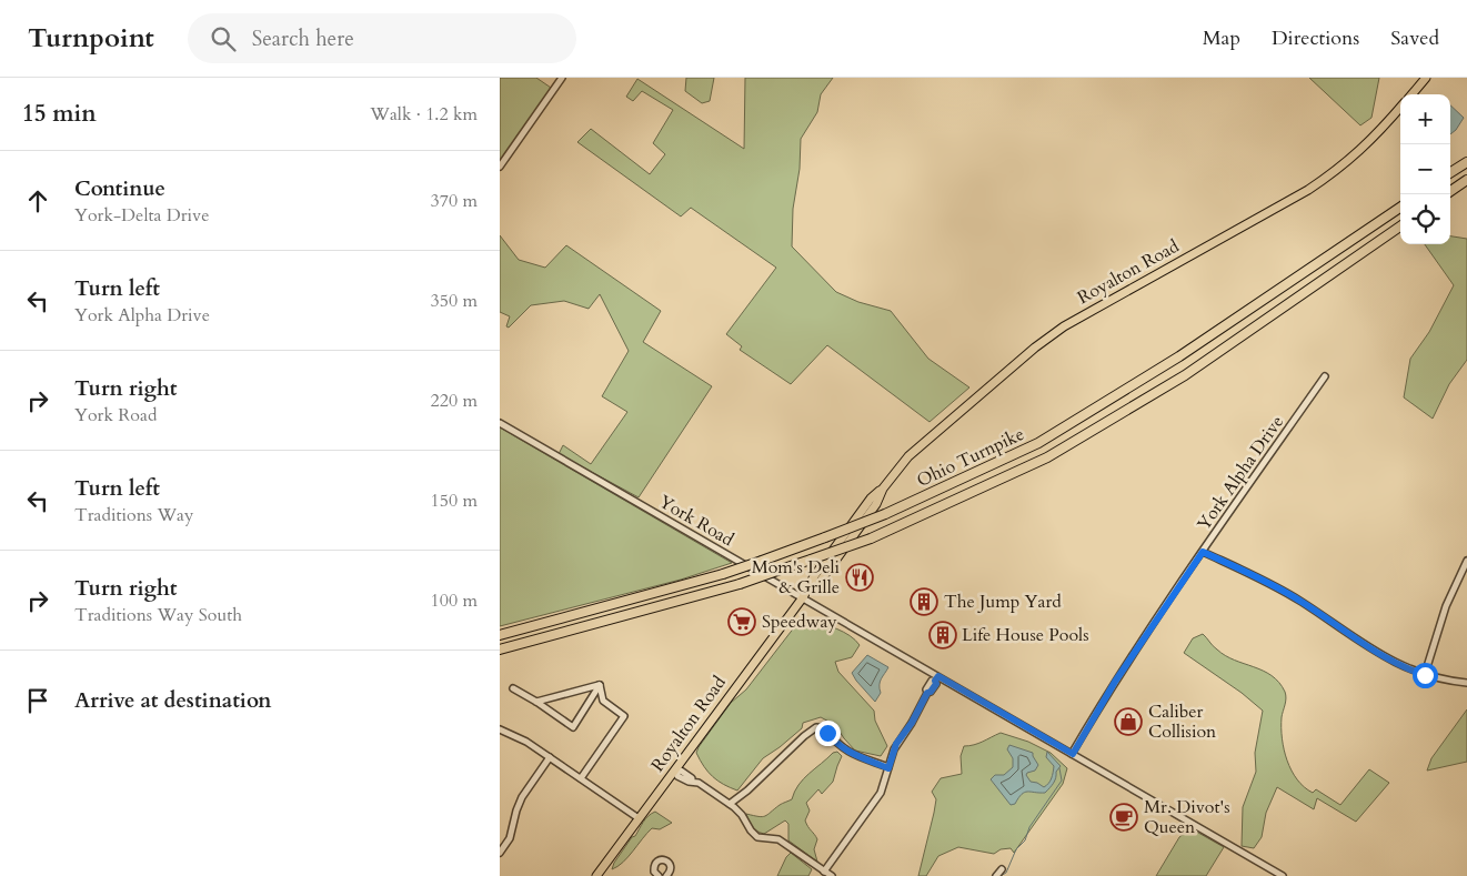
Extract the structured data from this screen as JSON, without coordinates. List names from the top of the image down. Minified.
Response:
{"streets":{"highway":["Ohio Turnpike"],"main road":["Royalton Road"],"street":["York Alpha Drive","York Road"]},"crossings":[["Royalton Road","York Road"],["York Alpha Drive","York Road"]],"places":{"restaurant":["Mom's Deli & Grille"],"building":["The Jump Yard","Life House Pools"],"supermarket":["Speedway"],"shop":["Caliber Collision"],"cafe":["Mr. Divot's Queen"]},"page":{"header":"Turnpoint","search":"Search here","nav":["Map","Directions","Saved"],"heading":["15 min","Walk · 1.2 km"],"map_buttons":["+","−"],"list":[["Continue","York-Delta Drive","370 m"],["Turn left","York Alpha Drive","350 m"],["Turn right","York Road","220 m"],["Turn left","Traditions Way","150 m"],["Turn right","Traditions Way South","100 m"],"Arrive at destination"]}}
